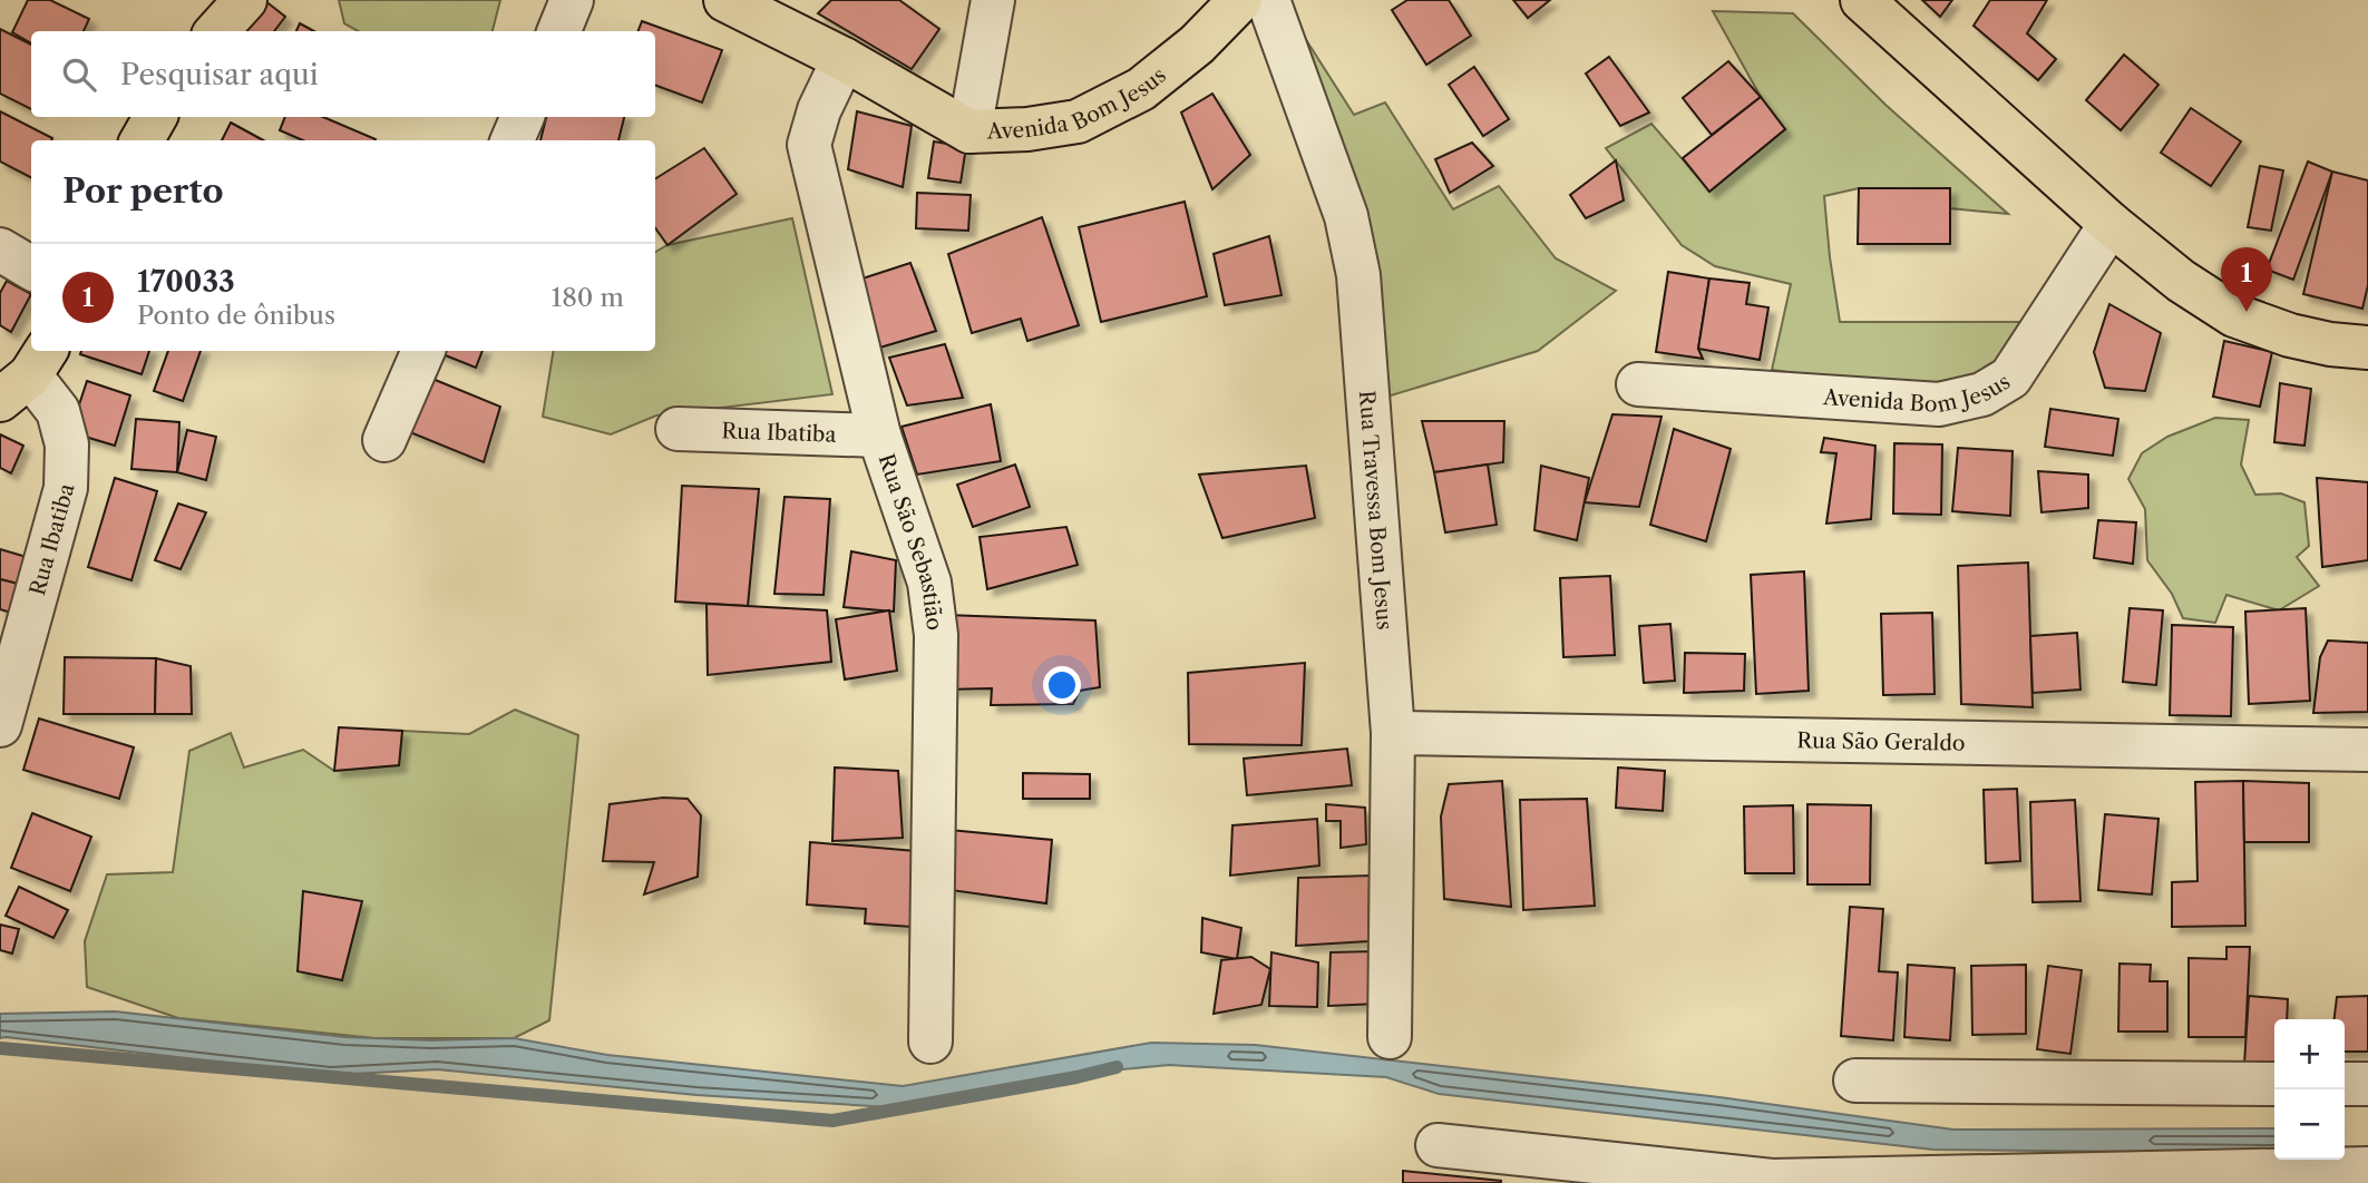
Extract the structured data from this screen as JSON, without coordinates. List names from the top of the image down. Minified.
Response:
{"streets":{"main road":["Avenida Bom Jesus"],"street":["Rua Ibatiba","Rua Travessa Bom Jesus","Rua São Sebastião","Rua São Geraldo"]},"crossings":[["Avenida Bom Jesus","Rua São Sebastião"],["Rua Ibatiba","Rua São Sebastião"],["Rua Travessa Bom Jesus","Rua São Geraldo"]],"page":{"search":"Pesquisar aqui","heading":"Por perto","list":[{"mark":"1","name":"170033","note":"Ponto de ônibus","value":"180 m"}],"pins":"1","map_buttons":["+","−"]}}
